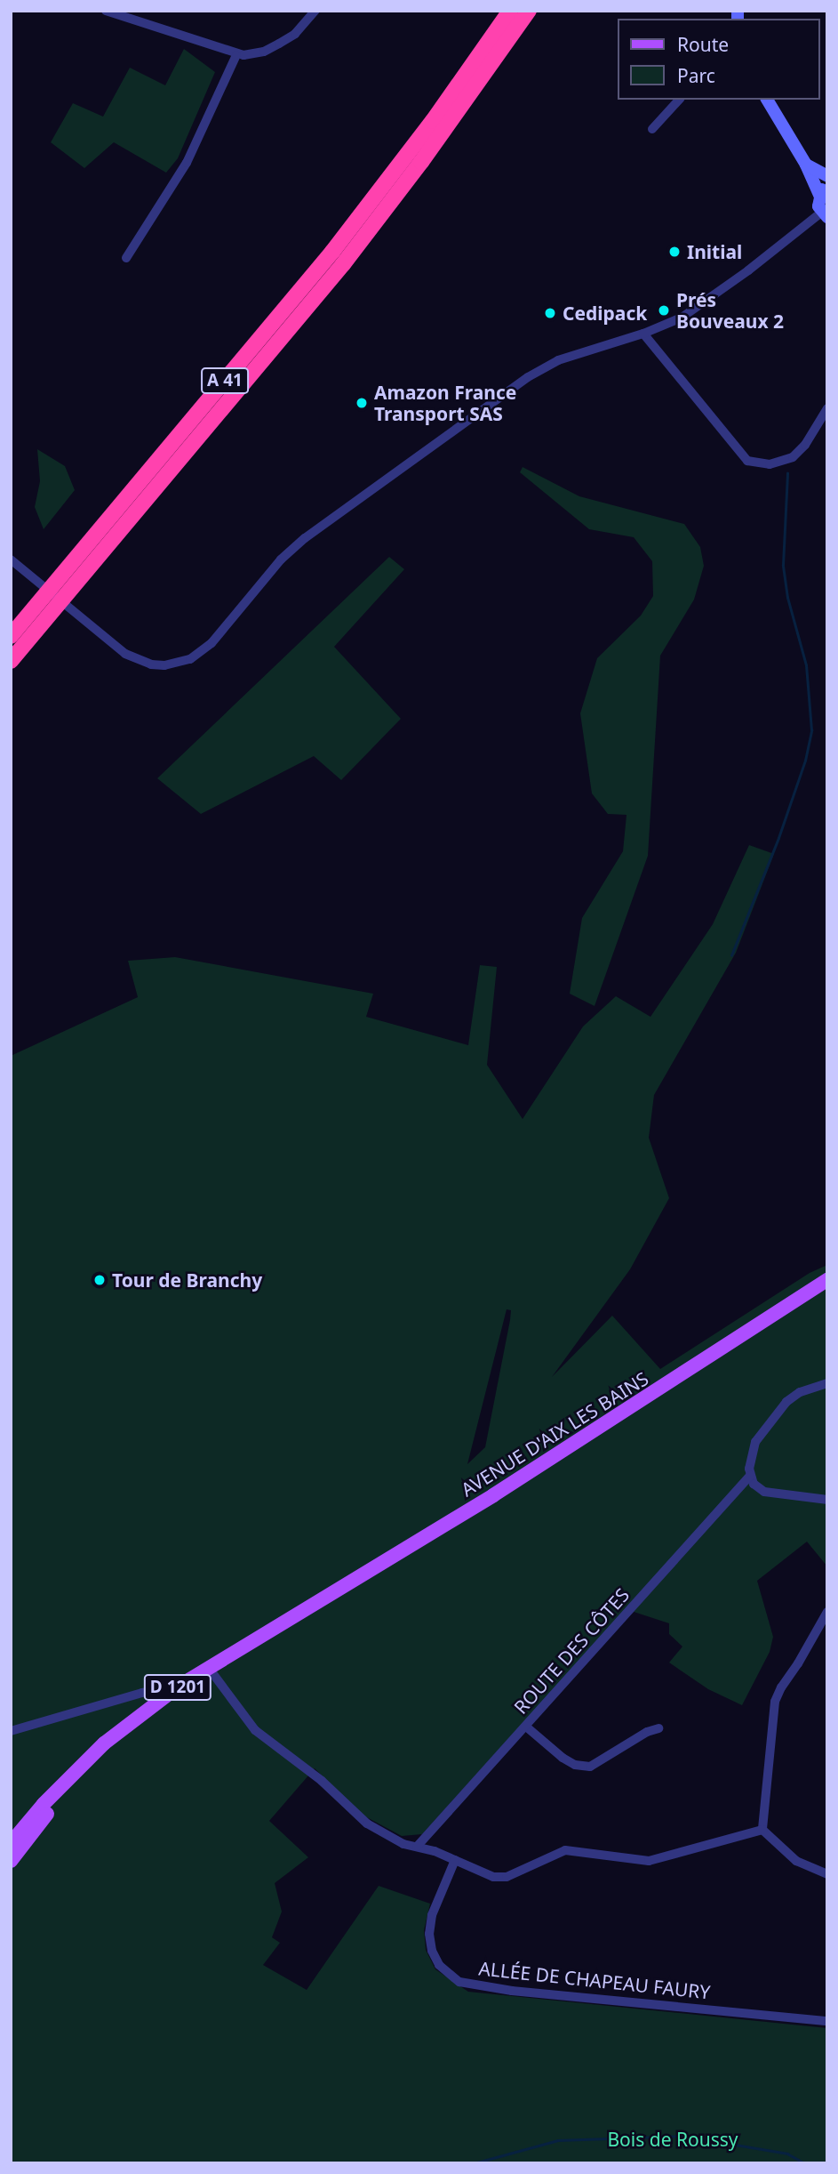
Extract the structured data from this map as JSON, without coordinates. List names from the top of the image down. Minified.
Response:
{"streets":{"highway":["A 41"],"main road":["AVENUE D'AIX LES BAINS","D 1201"],"street":["ROUTE DES CÔTES","ALLÉE DE CHAPEAU FAURY"]},"parks":["Bois de Roussy"],"places":["Initial","Prés Bouveaux 2","Cedipack","Amazon France Transport SAS","Tour de Branchy"],"legend":["Route","Parc"]}
